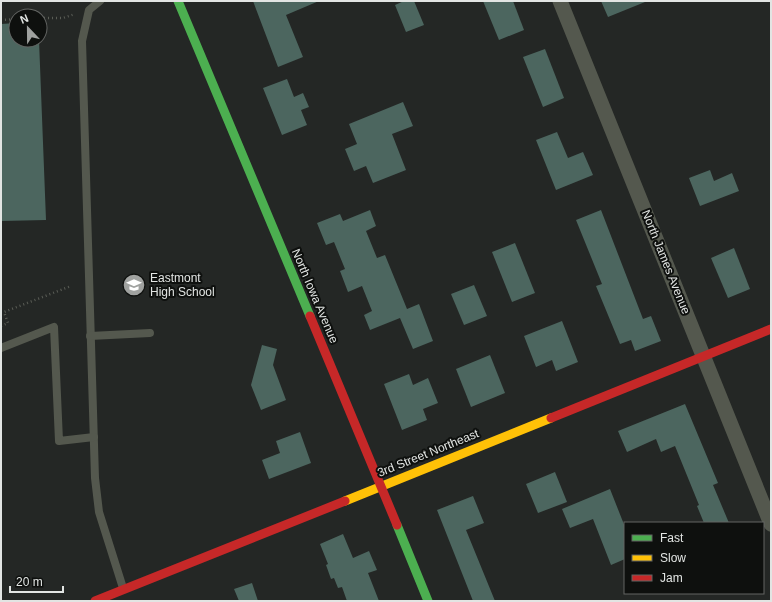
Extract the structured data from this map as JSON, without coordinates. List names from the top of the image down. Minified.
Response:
{"streets":{"street":["North James Avenue","North Iowa Avenue","3rd Street Northeast"]},"crossings":[["North James Avenue","3rd Street Northeast"],["North Iowa Avenue","3rd Street Northeast"]],"places":{"school or university":["Eastmont High School"]},"legend":["Fast","Slow","Jam"],"scale_bar":"20 m","north":"top"}
